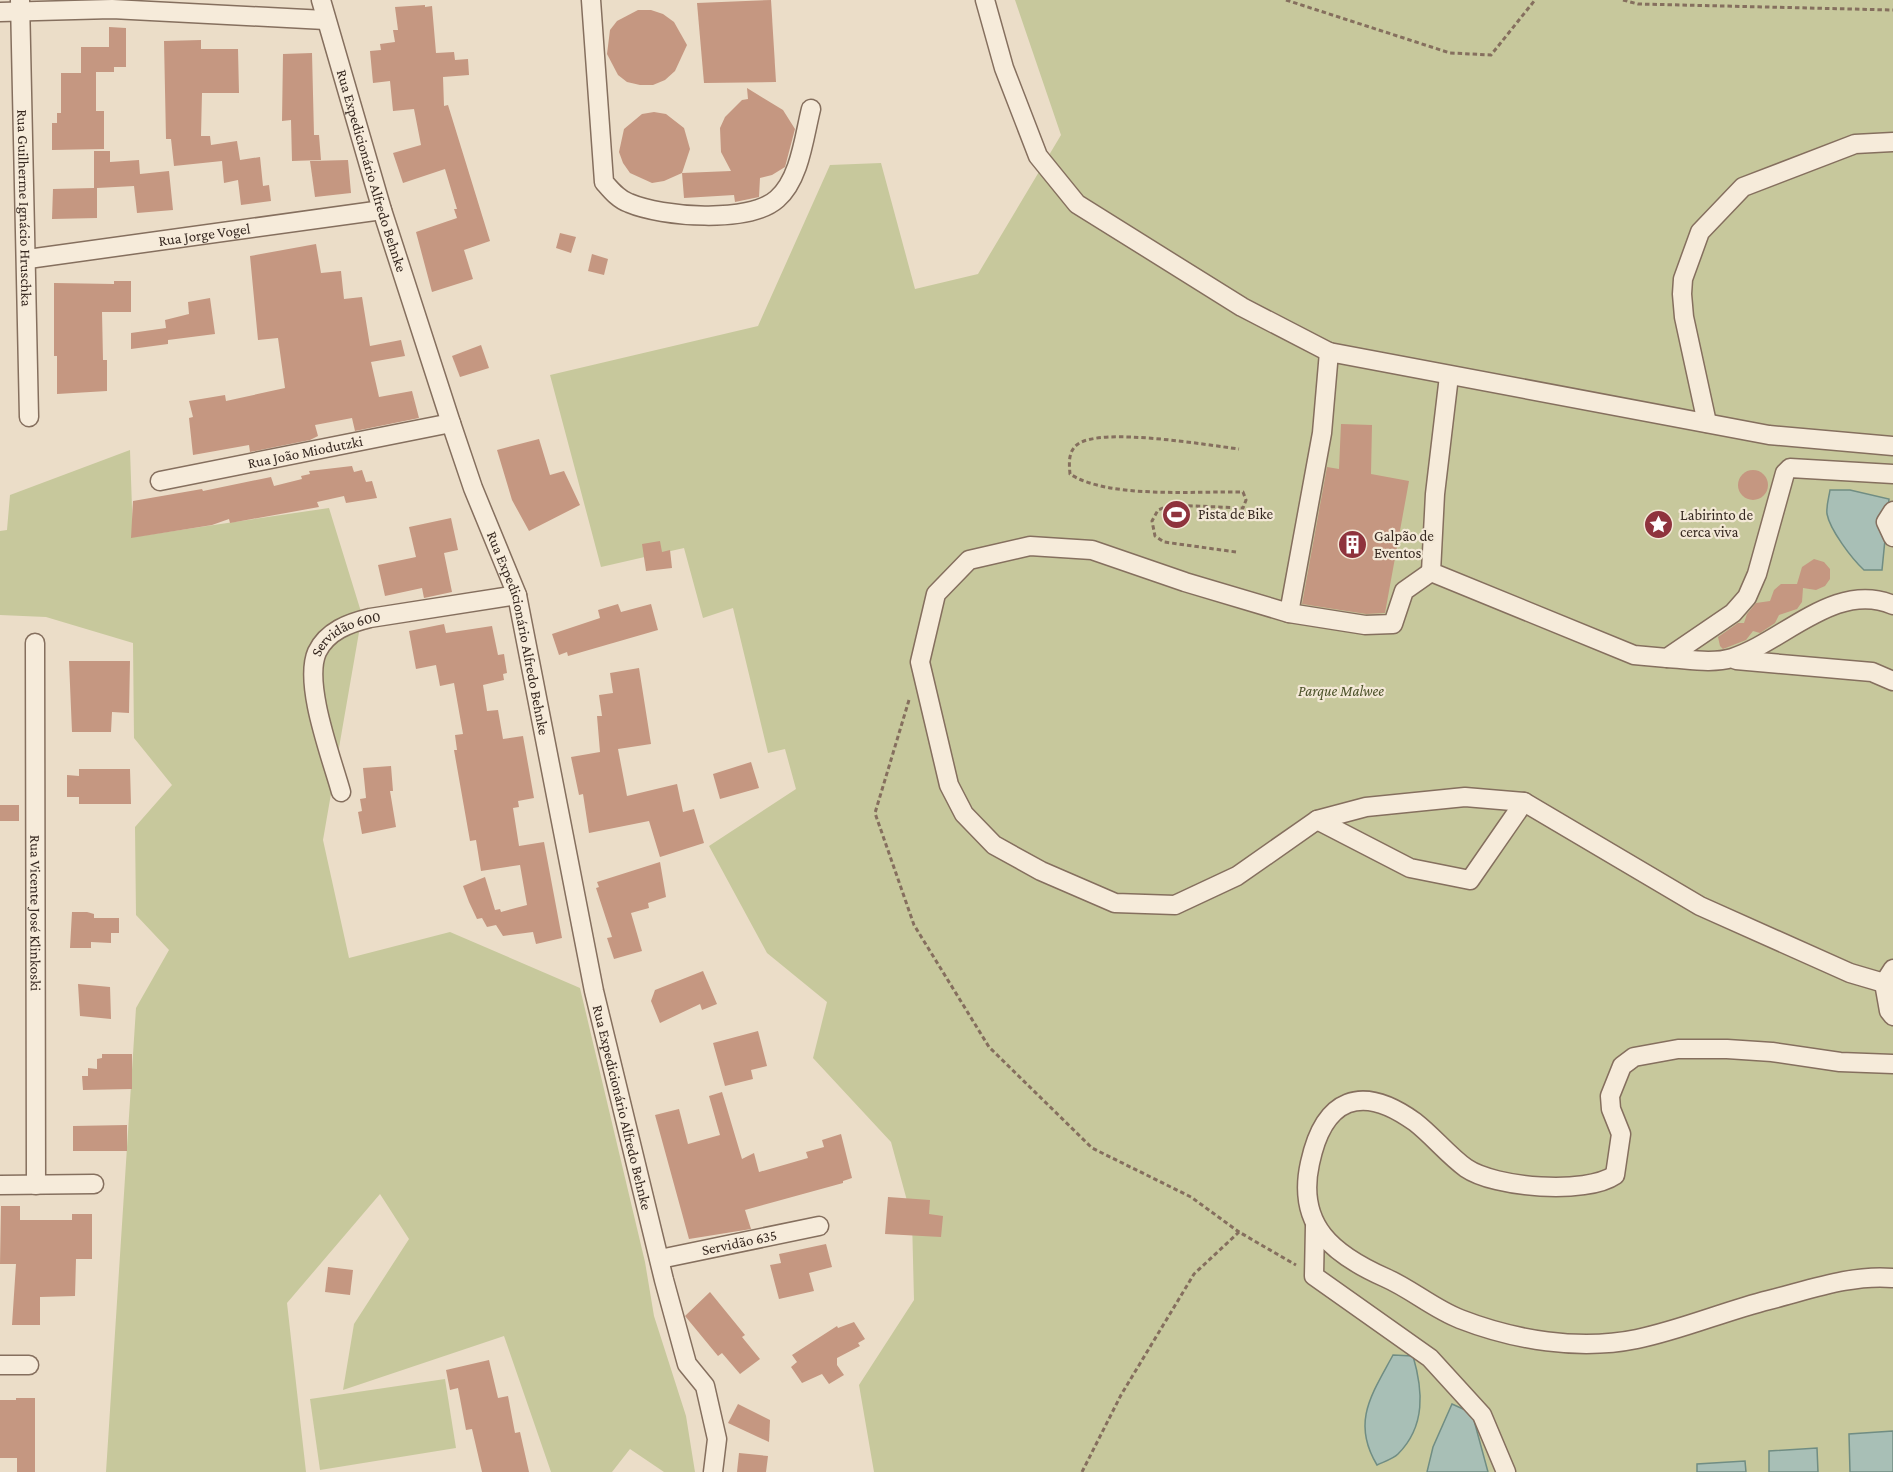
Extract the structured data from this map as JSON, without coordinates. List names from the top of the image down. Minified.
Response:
{"streets":{"street":["Rua Expedicionário Alfredo Behnke","Rua Guilherme Ignácio Hruschka","Rua Jorge Vogel","Rua João Miodutzki","Servidão 600","Rua Vicente José Klinkoski","Servidão 635"]},"crossings":[["Rua Expedicionário Alfredo Behnke","Rua Jorge Vogel"],["Rua Expedicionário Alfredo Behnke","Rua João Miodutzki"],["Rua Expedicionário Alfredo Behnke","Servidão 600"],["Rua Expedicionário Alfredo Behnke","Servidão 635"],["Rua Guilherme Ignácio Hruschka","Rua Jorge Vogel"]],"parks":["Parque Malwee"],"places":{"sports":["Pista de Bike"],"place":["Labirinto de cerca viva"],"building":["Galpão de Eventos"]}}
